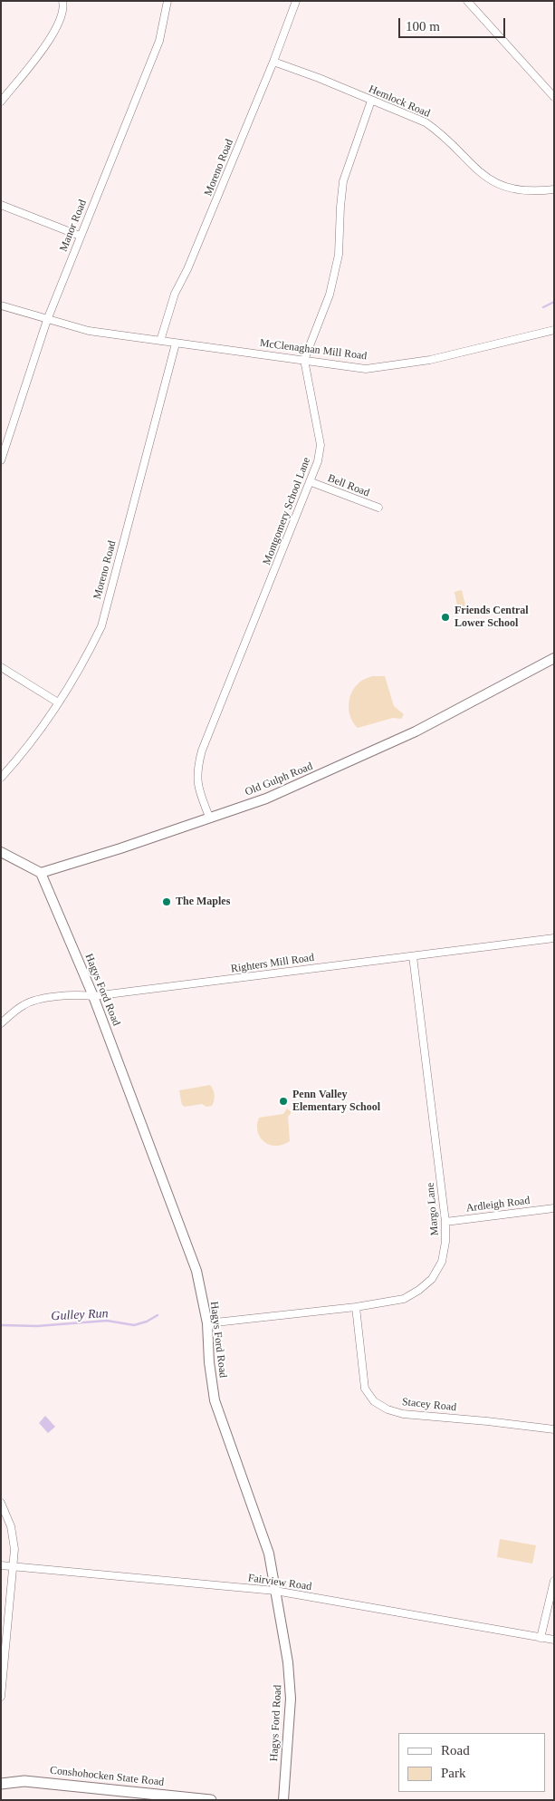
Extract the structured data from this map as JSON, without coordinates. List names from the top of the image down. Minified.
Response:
{"streets":{"main road":["Conshohocken State Road"],"street":["Hemlock Road","Moreno Road","Manor Road","McClenaghan Mill Road","Bell Road","Montgomery School Lane","Old Gulph Road","Righters Mill Road","Hagys Ford Road","Ardleigh Road","Margo Lane","Stacey Road","Fairview Road"]},"crossings":[["Hemlock Road","Moreno Road"],["Moreno Road","McClenaghan Mill Road"],["McClenaghan Mill Road","Montgomery School Lane"],["Bell Road","Montgomery School Lane"],["Montgomery School Lane","Old Gulph Road"],["Old Gulph Road","Hagys Ford Road"],["Righters Mill Road","Hagys Ford Road"],["Righters Mill Road","Margo Lane"],["Hagys Ford Road","Margo Lane"],["Hagys Ford Road","Fairview Road"],["Ardleigh Road","Margo Lane"],["Margo Lane","Stacey Road"]],"water":["Gulley Run"],"places":["Friends Central Lower School","The Maples","Penn Valley Elementary School"],"legend":["Road","Park"],"scale_bar":"100 m"}
